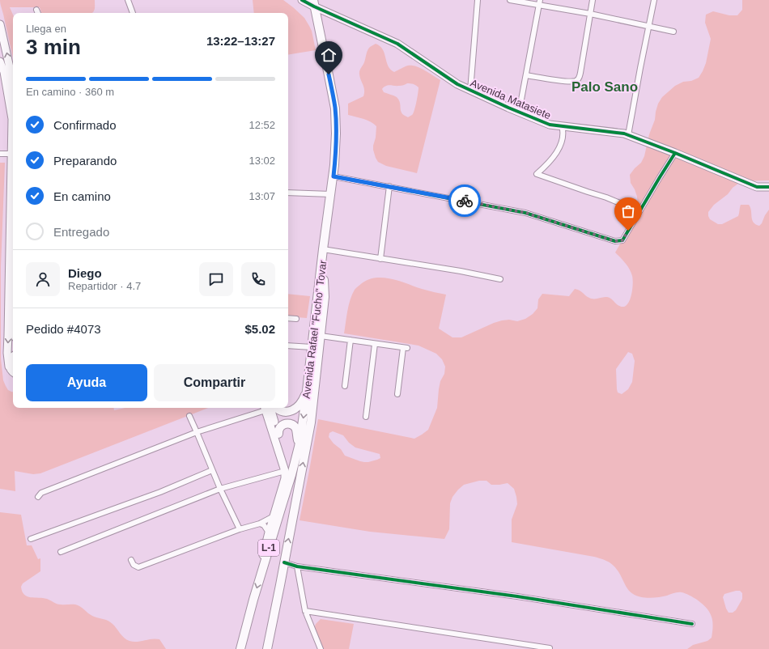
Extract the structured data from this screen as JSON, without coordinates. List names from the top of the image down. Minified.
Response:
{"streets":{"main road":["Avenida Rafael \"Fucho\" Tovar","L-1"],"street":["Avenida Matasiete"]},"crossings":[["Avenida Matasiete","L-1"],["Avenida Rafael \"Fucho\" Tovar","L-1"]],"districts":["Palo Sano"],"page":{"heading":["3 min","Llega en","13:22–13:27"],"panel":["Diego","Repartidor · 4.7","Pedido #4073","$5.02"],"bar":"En camino · 360 m","list":[["Confirmado","12:52"],["Preparando","13:02"],["En camino","13:07"],"Entregado"],"buttons":["Ayuda","Compartir"]}}
